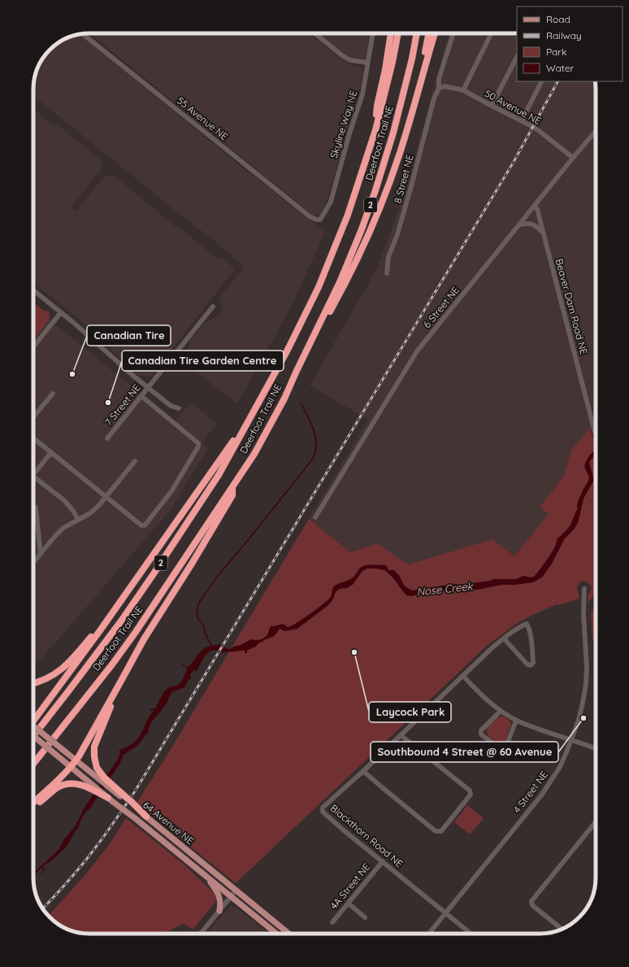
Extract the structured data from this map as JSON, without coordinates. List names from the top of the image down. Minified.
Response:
{"streets":{"highway":["Deerfoot Trail NE","2"],"main road":["64 Avenue NE"],"street":["50 Avenue NE","55 Avenue NE","Skyline Way NE","8 Street NE","Beaver Dam Road NE","6 Street NE","7 Street NE","4 Street NE","Blackthorn Road NE","4A Street NE"]},"crossings":[["50 Avenue NE","8 Street NE"],["50 Avenue NE","6 Street NE"],["55 Avenue NE","Skyline Way NE"],["Beaver Dam Road NE","6 Street NE"],["4 Street NE","Blackthorn Road NE"],["Blackthorn Road NE","4A Street NE"]],"water":["Nose Creek"],"places":["Canadian Tire","Canadian Tire Garden Centre","Laycock Park","Southbound 4 Street @ 60 Avenue"],"legend":["Road","Railway","Park","Water"]}
